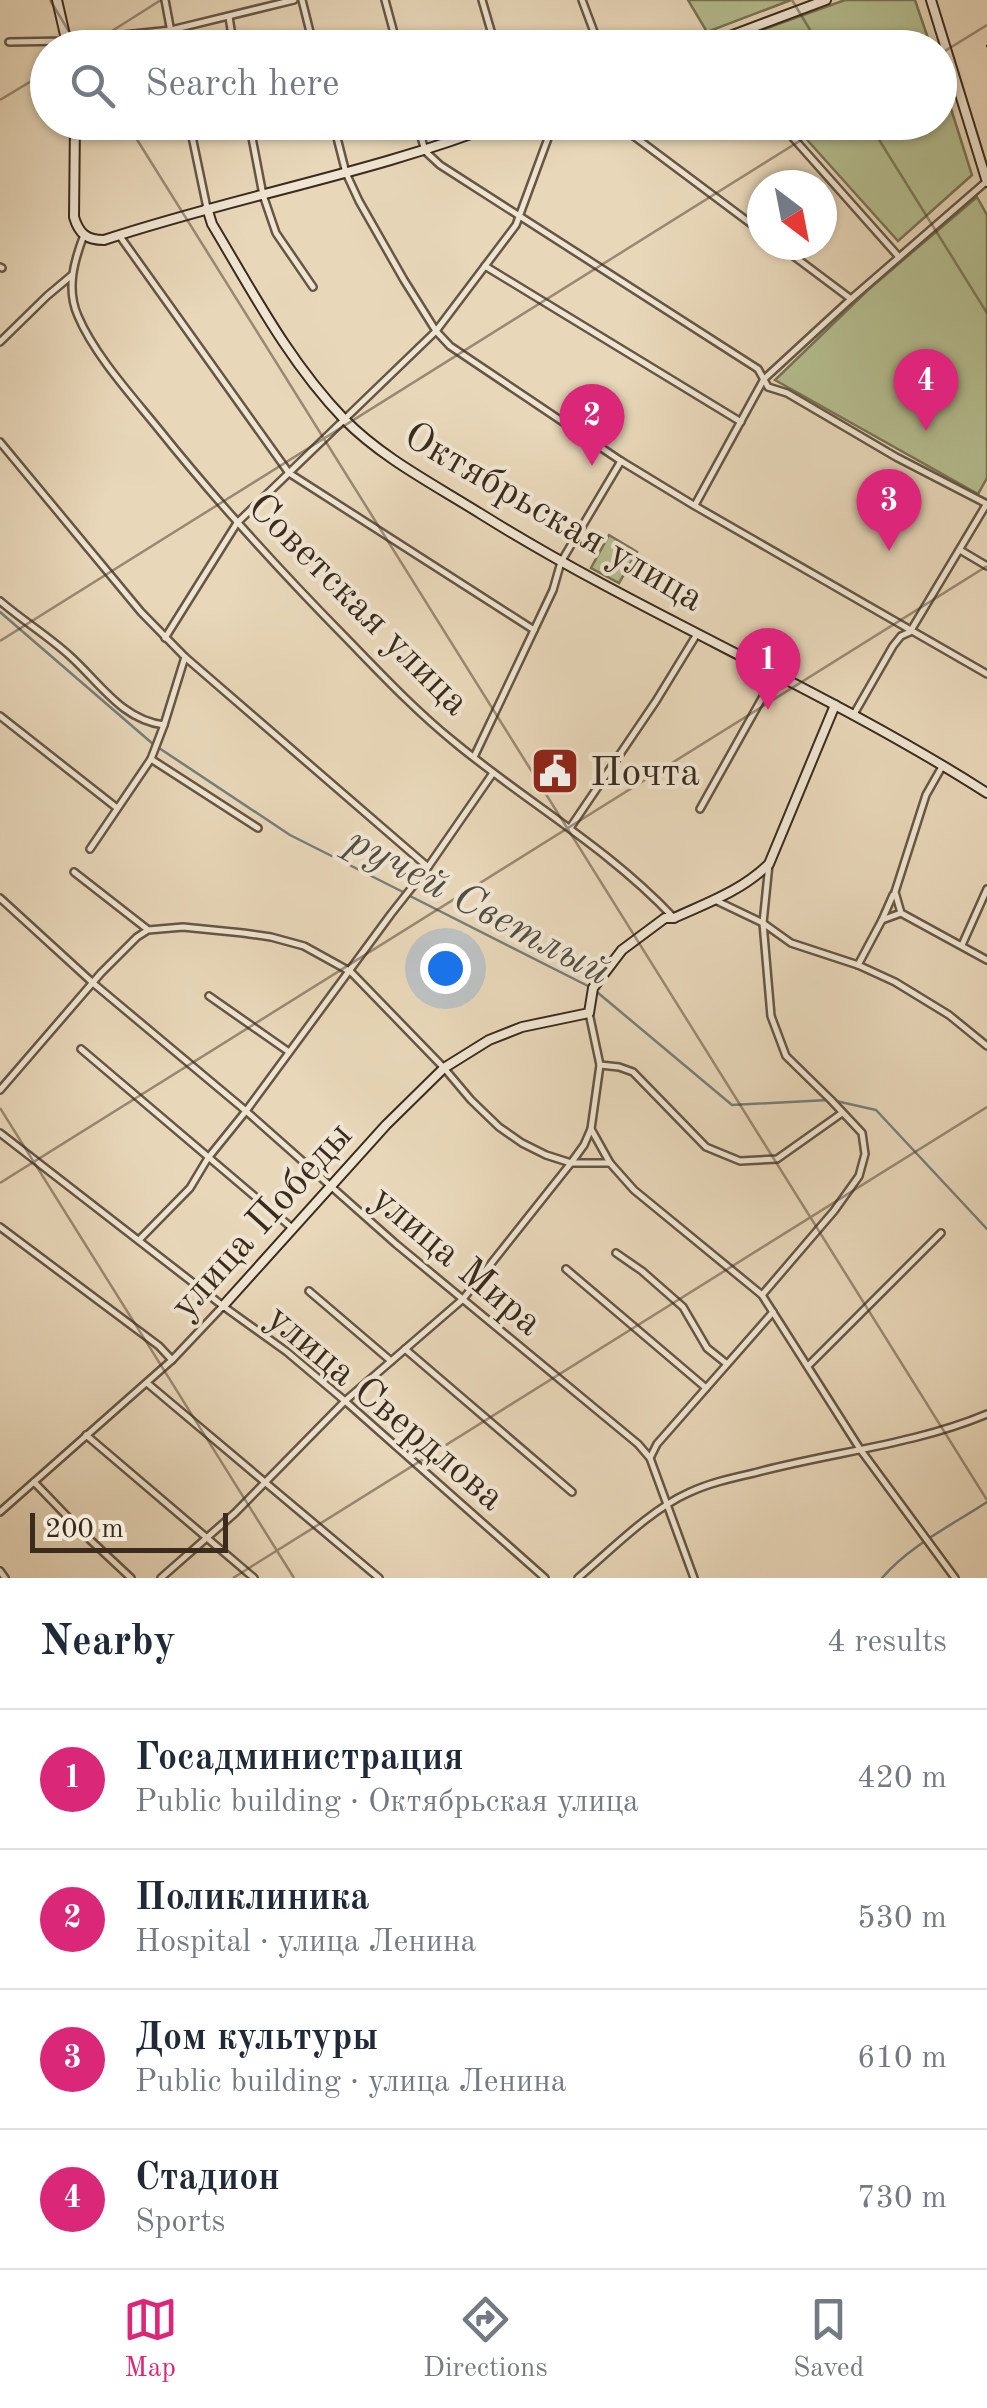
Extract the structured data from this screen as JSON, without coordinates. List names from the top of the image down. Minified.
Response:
{"streets":{"street":["Октябрьская улица","Советская улица","улица Победы","улица Мира","улица Свердлова"]},"crossings":[["улица Победы","улица Мира"],["улица Победы","улица Свердлова"]],"water":["ручей Светлый"],"places":{"public building":["Почта"]},"scale_bar":"200 m","north":"bottom right","page":{"search":"Search here","pins":["4","2","3","1"],"scale":"200 m","heading":["Nearby","4 results"],"list":[{"mark":"1","name":"Госадминистрация","note":"Public building · Октябрьская улица","value":"420 m"},{"mark":"2","name":"Поликлиника","note":"Hospital · улица Ленина","value":"530 m"},{"mark":"3","name":"Дом культуры","note":"Public building · улица Ленина","value":"610 m"},{"mark":"4","name":"Стадион","note":"Sports","value":"730 m"}],"nav":["Map","Directions","Saved"]}}
